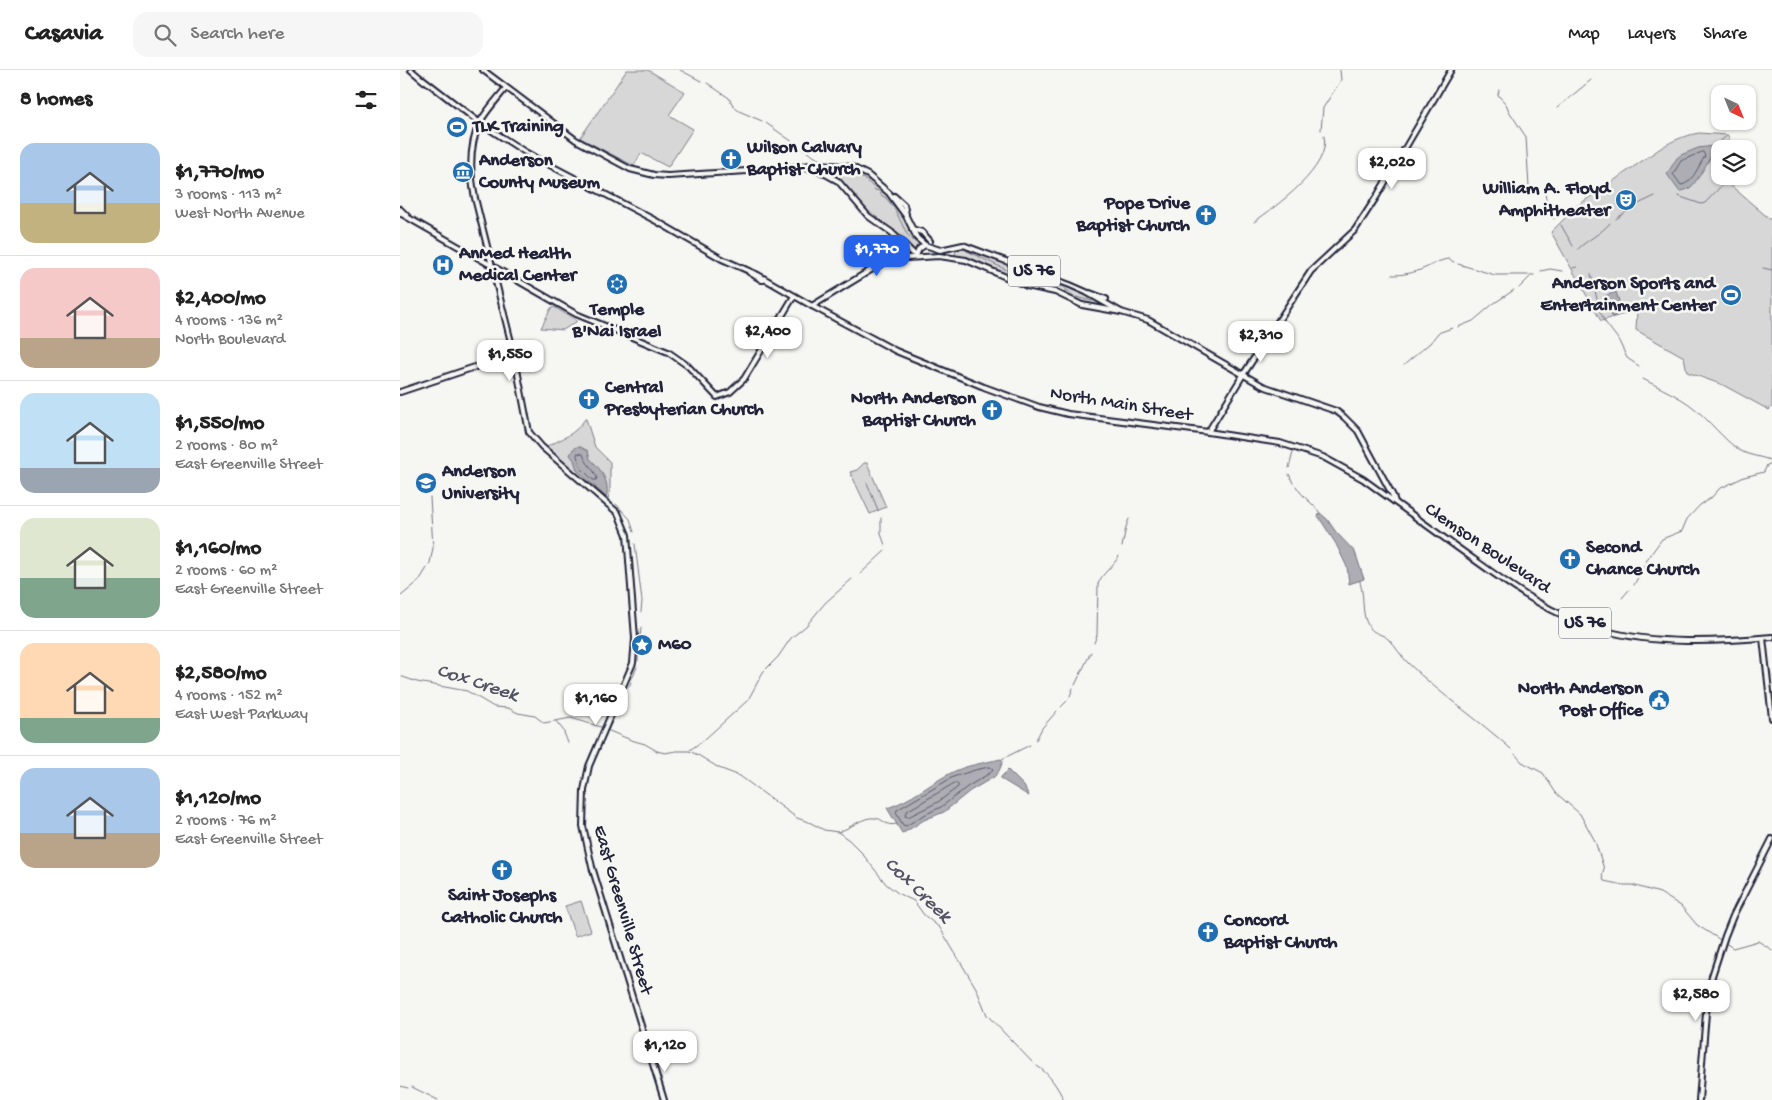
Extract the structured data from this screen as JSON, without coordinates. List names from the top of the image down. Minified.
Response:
{"streets":{"main road":["US 76","North Main Street","Clemson Boulevard","East Greenville Street"]},"crossings":[["US 76","North Main Street"],["US 76","Clemson Boulevard"],["North Main Street","Clemson Boulevard"],["North Main Street","East Greenville Street"]],"water":["Cox Creek"],"places":{"sports":["TLK Training","Anderson Sports and Entertainment Center"],"church":["Wilson Calvary Baptist Church","Pope Drive Baptist Church","Central Presbyterian Church","North Anderson Baptist Church","Second Chance Church","Saint Josephs Catholic Church","Concord Baptist Church"],"museum":["Anderson County Museum"],"theatre":["William A. Floyd Amphitheater"],"hospital":["AnMed Health Medical Center"],"synagogue":["Temple B'Nai Israel"],"school or university":["Anderson University"],"place":["M60"],"public building":["North Anderson Post Office"]},"north":"bottom right","page":{"header":"Casavia","search":"Search here","nav":["Map","Layers","Share"],"heading":"8 homes","list":[{"name":"$1,770/mo","note":"3 rooms · 113 m² · West North Avenue"},{"name":"$2,400/mo","note":"4 rooms · 136 m² · North Boulevard"},{"name":"$1,550/mo","note":"2 rooms · 80 m² · East Greenville Street"},{"name":"$1,160/mo","note":"2 rooms · 60 m² · East Greenville Street"},{"name":"$2,580/mo","note":"4 rooms · 152 m² · East West Parkway"},{"name":"$1,120/mo","note":"2 rooms · 76 m² · East Greenville Street"}],"price":["$2,020","$1,770","$2,400","$2,310","$1,550","$1,160","$2,580","$1,120"]}}
